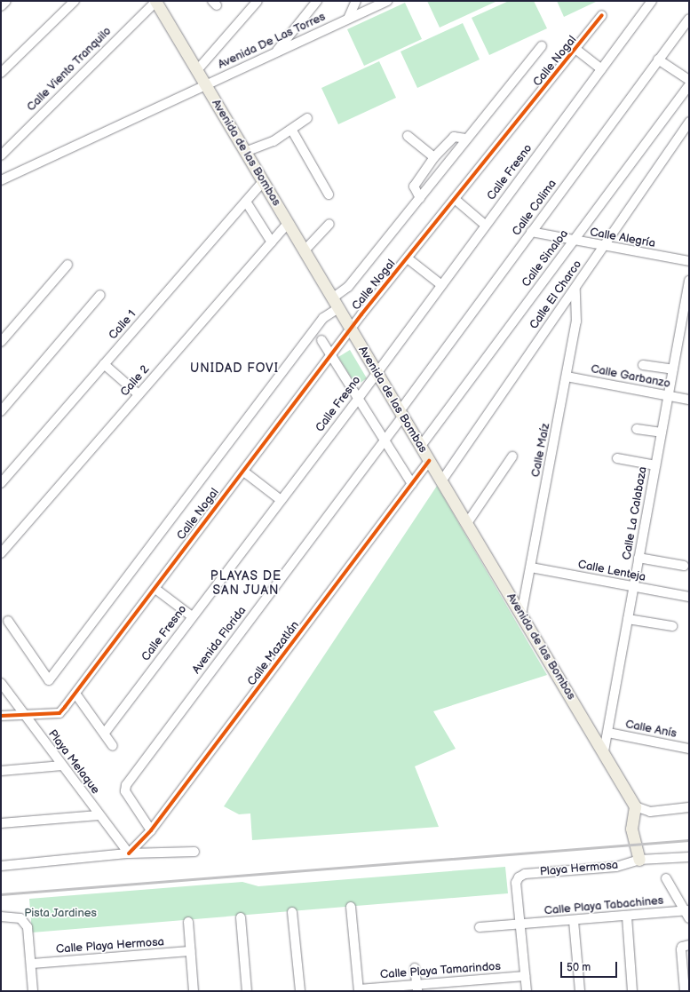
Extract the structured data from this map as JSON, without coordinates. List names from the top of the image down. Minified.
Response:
{"streets":{"main road":["Avenida de las Bombas"],"street":["Avenida De Las Torres","Calle Nogal","Calle Viento Tranquilo","Calle Fresno","Calle Colima","Calle Alegría","Calle Sinaloa","Calle El Charco","Calle 1","Calle Garbanzo","Calle 2","Calle Maíz","Calle La Calabaza","Calle Lenteja","Avenida Florida","Calle Mazatlán","Calle Anís","Playa Melaque","Playa Hermosa","Calle Playa Tabachines","Calle Playa Hermosa","Calle Playa Tamarindos"]},"crossings":[["Avenida De Las Torres","Avenida de las Bombas"],["Calle Nogal","Avenida de las Bombas"],["Calle Nogal","Calle Fresno"],["Calle Nogal","Playa Melaque"],["Calle Viento Tranquilo","Avenida de las Bombas"],["Avenida de las Bombas","Calle Fresno"],["Avenida de las Bombas","Calle Colima"],["Avenida de las Bombas","Calle Sinaloa"],["Avenida de las Bombas","Calle El Charco"],["Avenida de las Bombas","Calle 1"],["Avenida de las Bombas","Calle 2"],["Avenida de las Bombas","Calle Maíz"],["Avenida de las Bombas","Calle La Calabaza"],["Avenida de las Bombas","Avenida Florida"],["Avenida de las Bombas","Calle Mazatlán"],["Calle Colima","Calle Alegría"],["Calle Colima","Avenida Florida"],["Calle Alegría","Calle Sinaloa"],["Calle Alegría","Calle El Charco"],["Calle El Charco","Calle Maíz"],["Calle Garbanzo","Calle Maíz"],["Calle Garbanzo","Calle La Calabaza"],["Calle Maíz","Calle Lenteja"],["Calle La Calabaza","Calle Lenteja"],["Calle La Calabaza","Calle Anís"],["Avenida Florida","Calle Mazatlán"],["Calle Mazatlán","Playa Melaque"],["Playa Hermosa","Calle Playa Tabachines"]],"districts":["UNIDAD FOVI","PLAYAS DE SAN JUAN"],"parks":["Pista Jardines"],"scale_bar":"50 m"}
